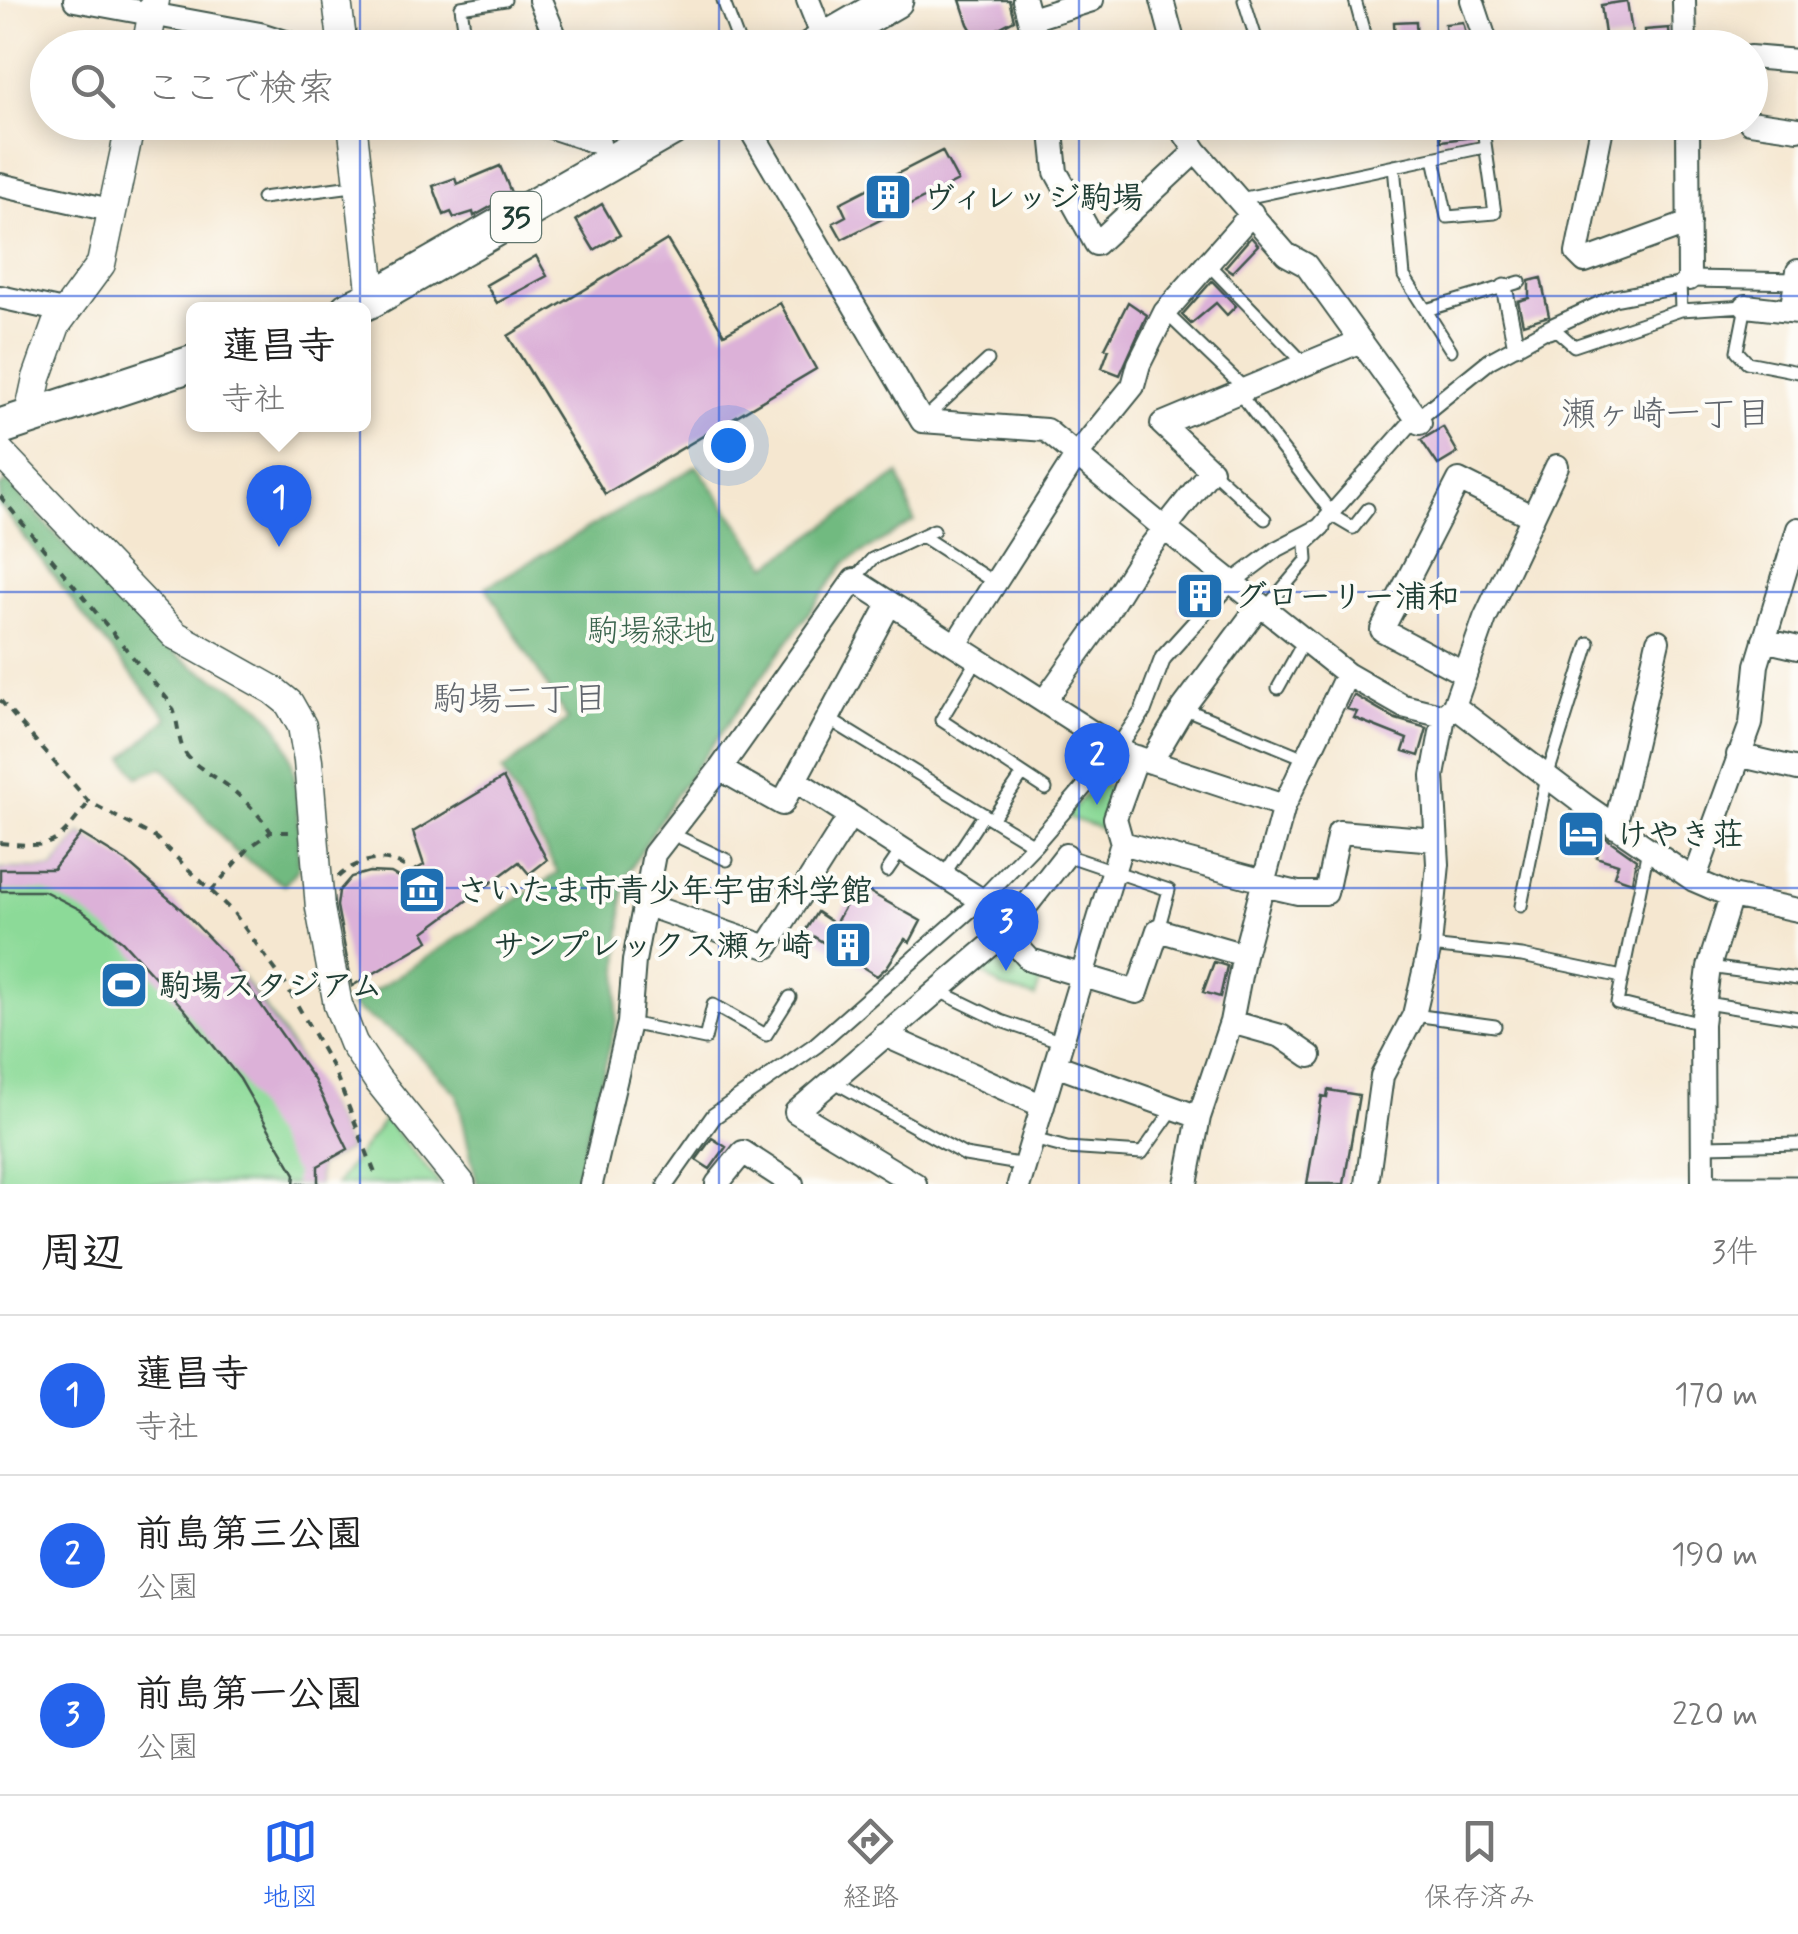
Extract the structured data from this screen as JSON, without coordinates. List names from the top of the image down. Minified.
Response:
{"streets":{"main road":["35"]},"districts":["瀬ヶ崎一丁目","駒場二丁目"],"parks":["駒場緑地"],"places":{"building":["ヴィレッジ駒場","グローリー浦和","サンプレックス瀬ヶ崎"],"hotel":["けやき荘"],"museum":["さいたま市青少年宇宙科学館"],"sports":["駒場スタジアム"]},"page":{"search":"ここで検索","popup":["蓮昌寺","寺社"],"pins":["1","2","3"],"heading":["周辺","3件"],"list":[{"mark":"1","name":"蓮昌寺","note":"寺社","value":"170 m"},{"mark":"2","name":"前島第三公園","note":"公園","value":"190 m"},{"mark":"3","name":"前島第一公園","note":"公園","value":"220 m"}],"nav":["地図","経路","保存済み"]}}
